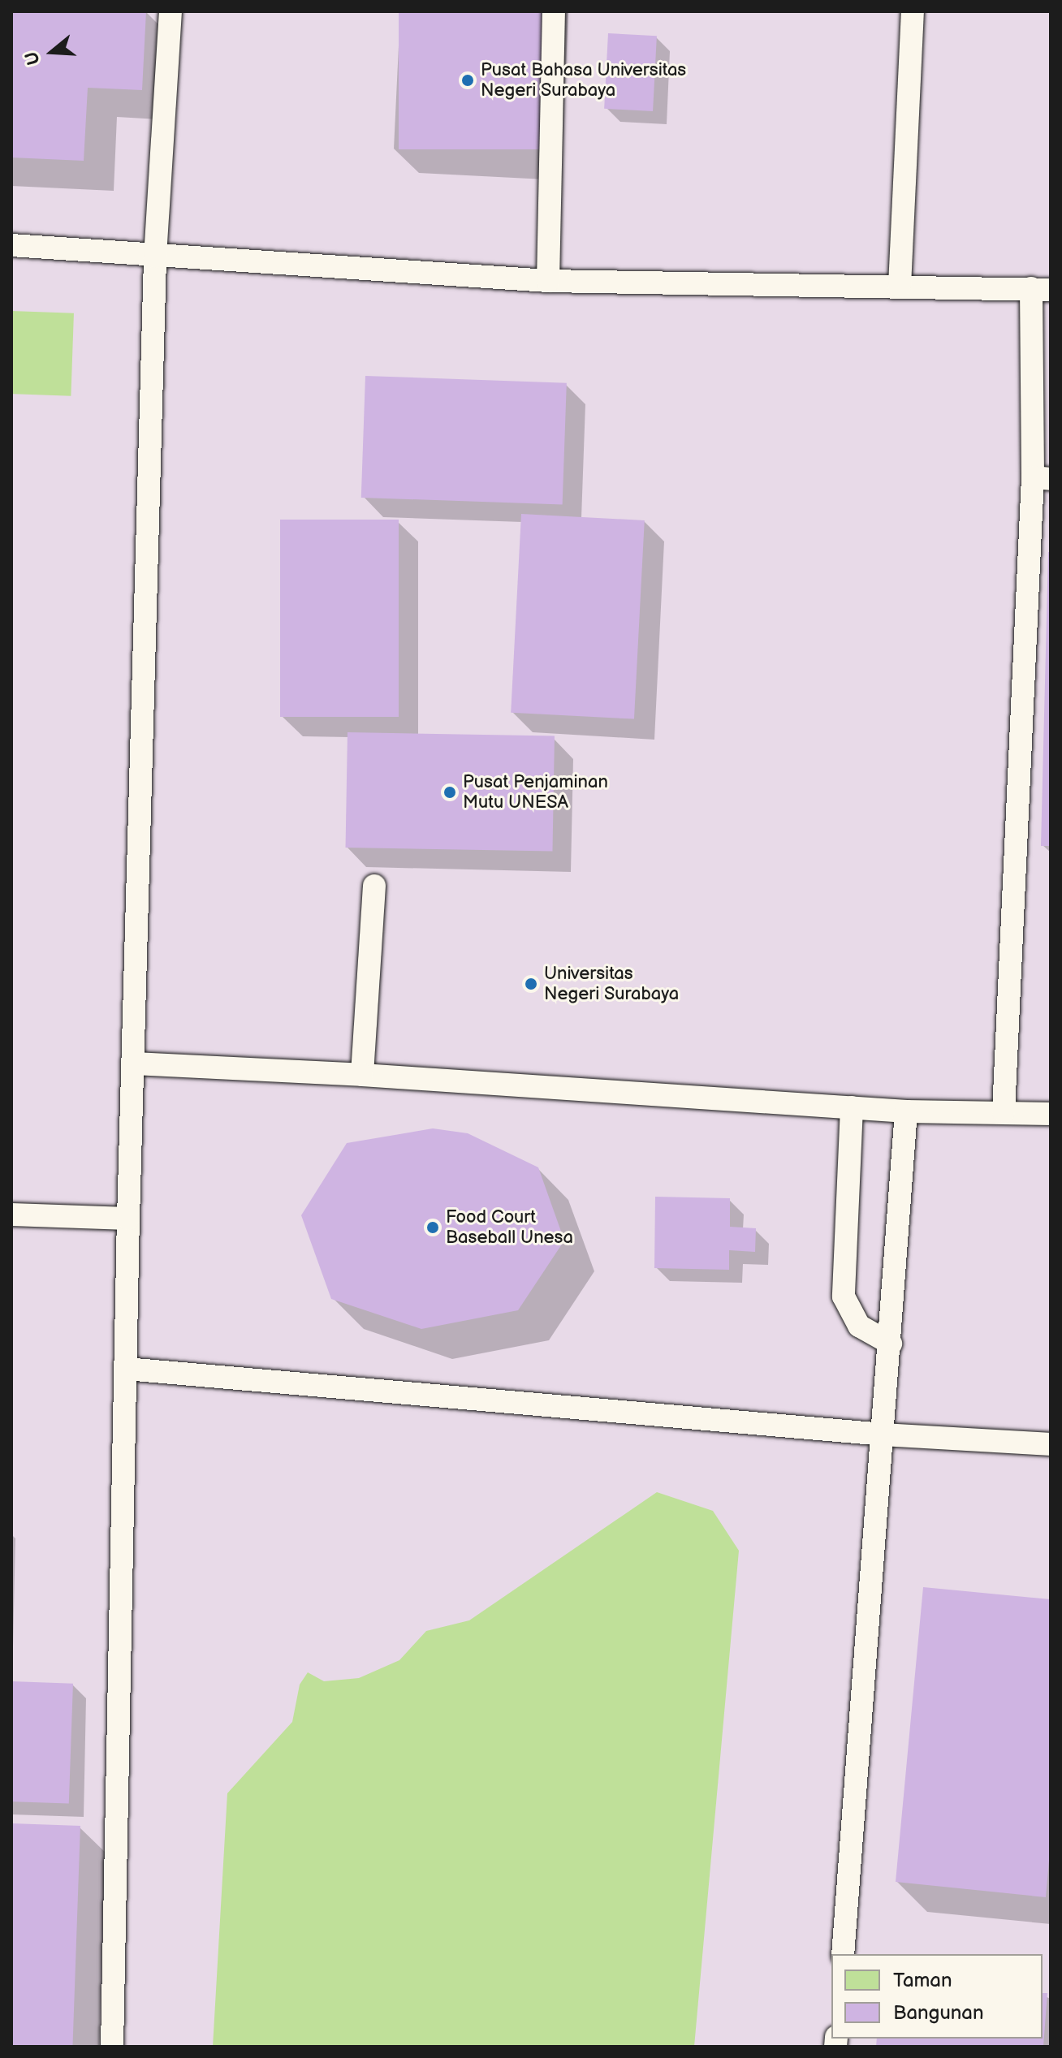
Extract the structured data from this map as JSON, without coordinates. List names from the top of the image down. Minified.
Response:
{"places":["Pusat Bahasa Universitas Negeri Surabaya","Pusat Penjaminan Mutu UNESA","Universitas Negeri Surabaya","Food Court Baseball Unesa"],"legend":["Taman","Bangunan"],"north":"left"}
